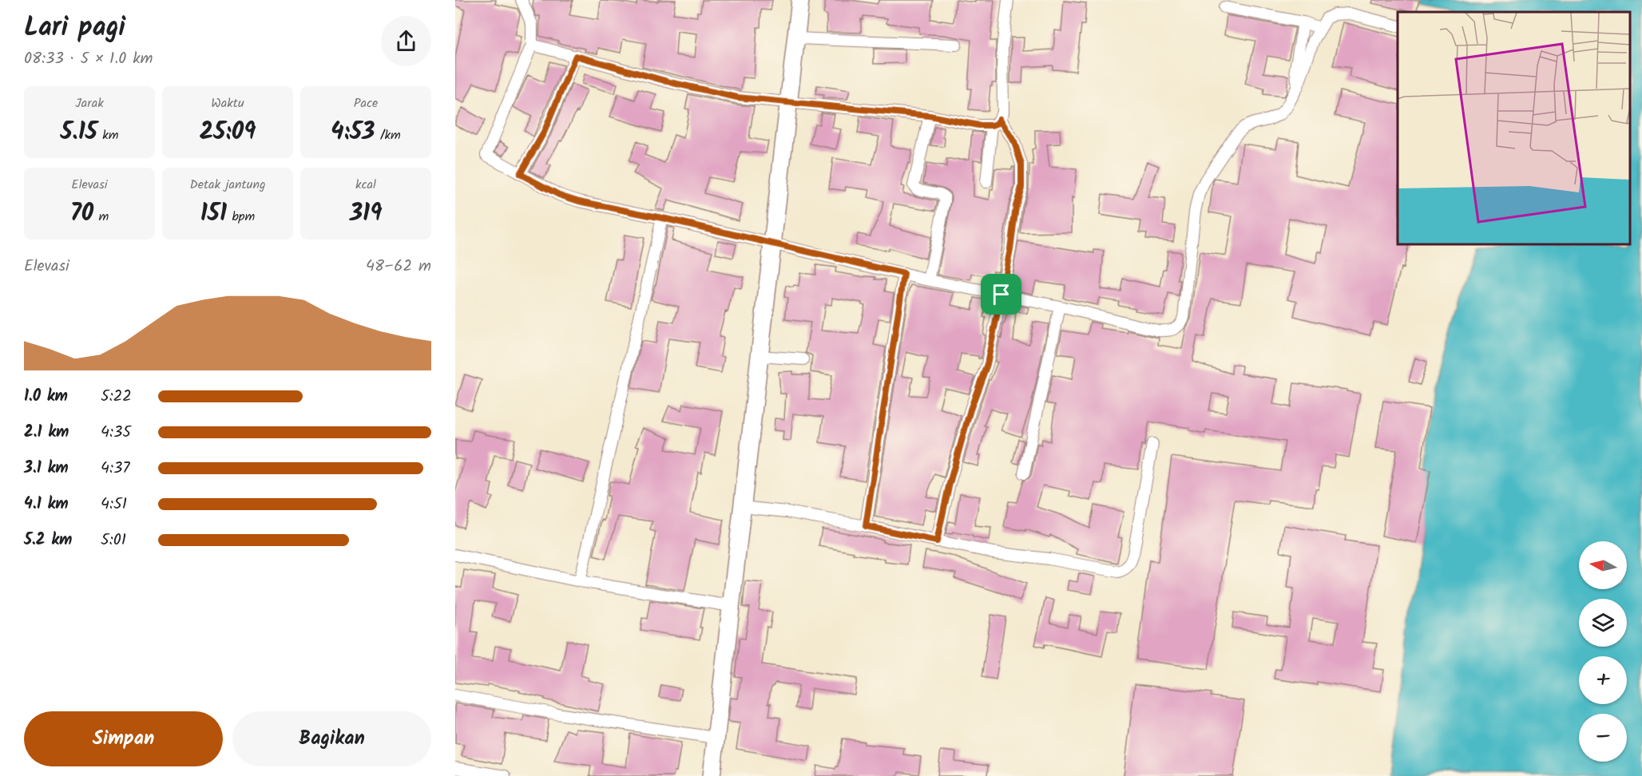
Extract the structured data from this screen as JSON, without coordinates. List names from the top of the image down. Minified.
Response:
{"north":"left","page":{"heading":["Lari pagi","08:33 · 5 × 1.0 km"],"stats":[["Jarak","5.15 km"],["Waktu","25:09"],["Pace","4:53 /km"],["Elevasi","70 m"],["Detak jantung","151 bpm"],["kcal","319"]],"chart":["Elevasi","48–62 m"],"list":[{"name":"1.0 km","note":"5:22"},{"name":"2.1 km","note":"4:35"},{"name":"3.1 km","note":"4:37"},{"name":"4.1 km","note":"4:51"},{"name":"5.2 km","note":"5:01"}],"map_buttons":["+","−"],"buttons":["Simpan","Bagikan"]}}
